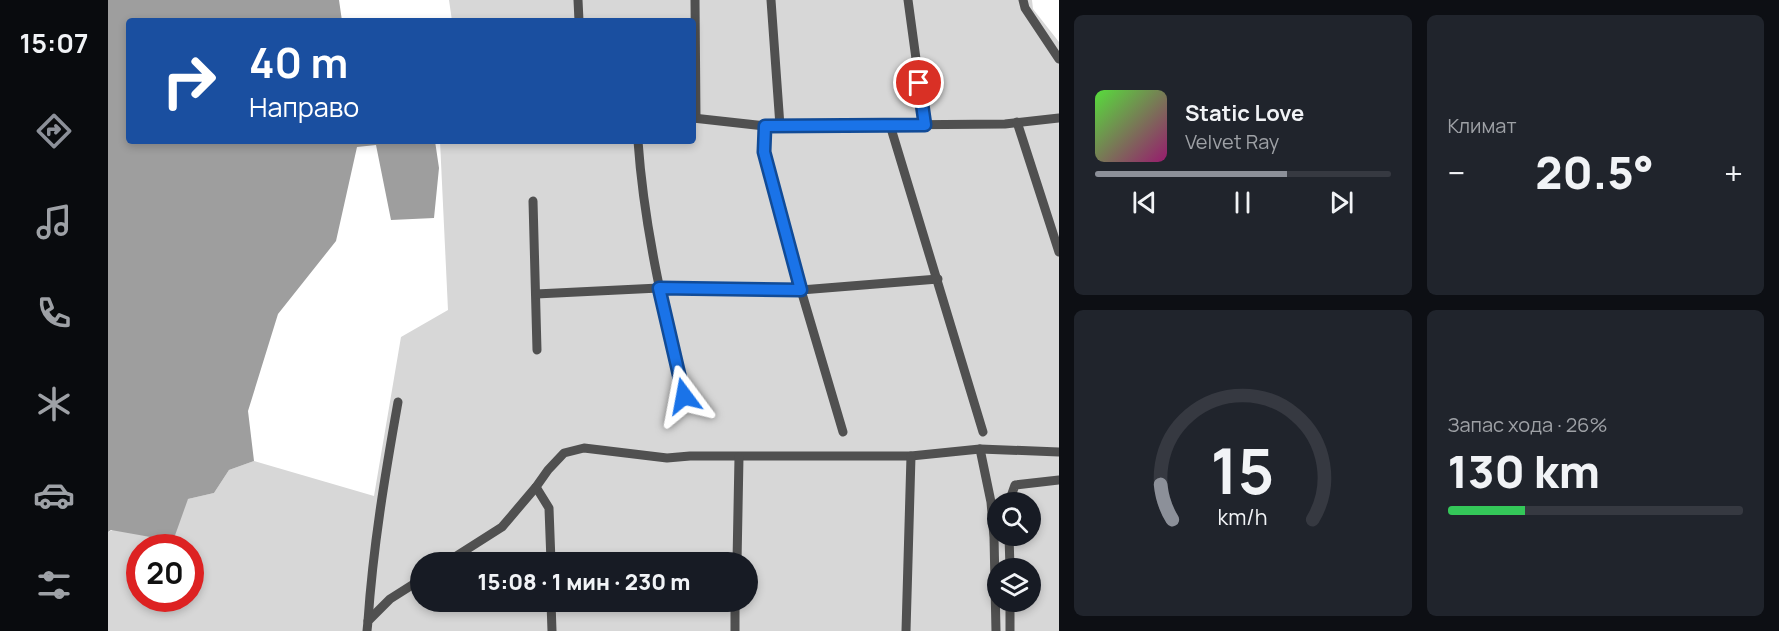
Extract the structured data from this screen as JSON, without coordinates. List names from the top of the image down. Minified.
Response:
{"page":{"tabs":"15:07","tile":["Климат",["Запас хода · 26%","130 km"]],"turn":["40 m","Направо"],"song":["Static Love","Velvet Ray"],"heat":["−","20.5°","+"],"limit":"20","trip":"15:08 · 1 мин · 230 m","gauge":["15","km/h"]}}
